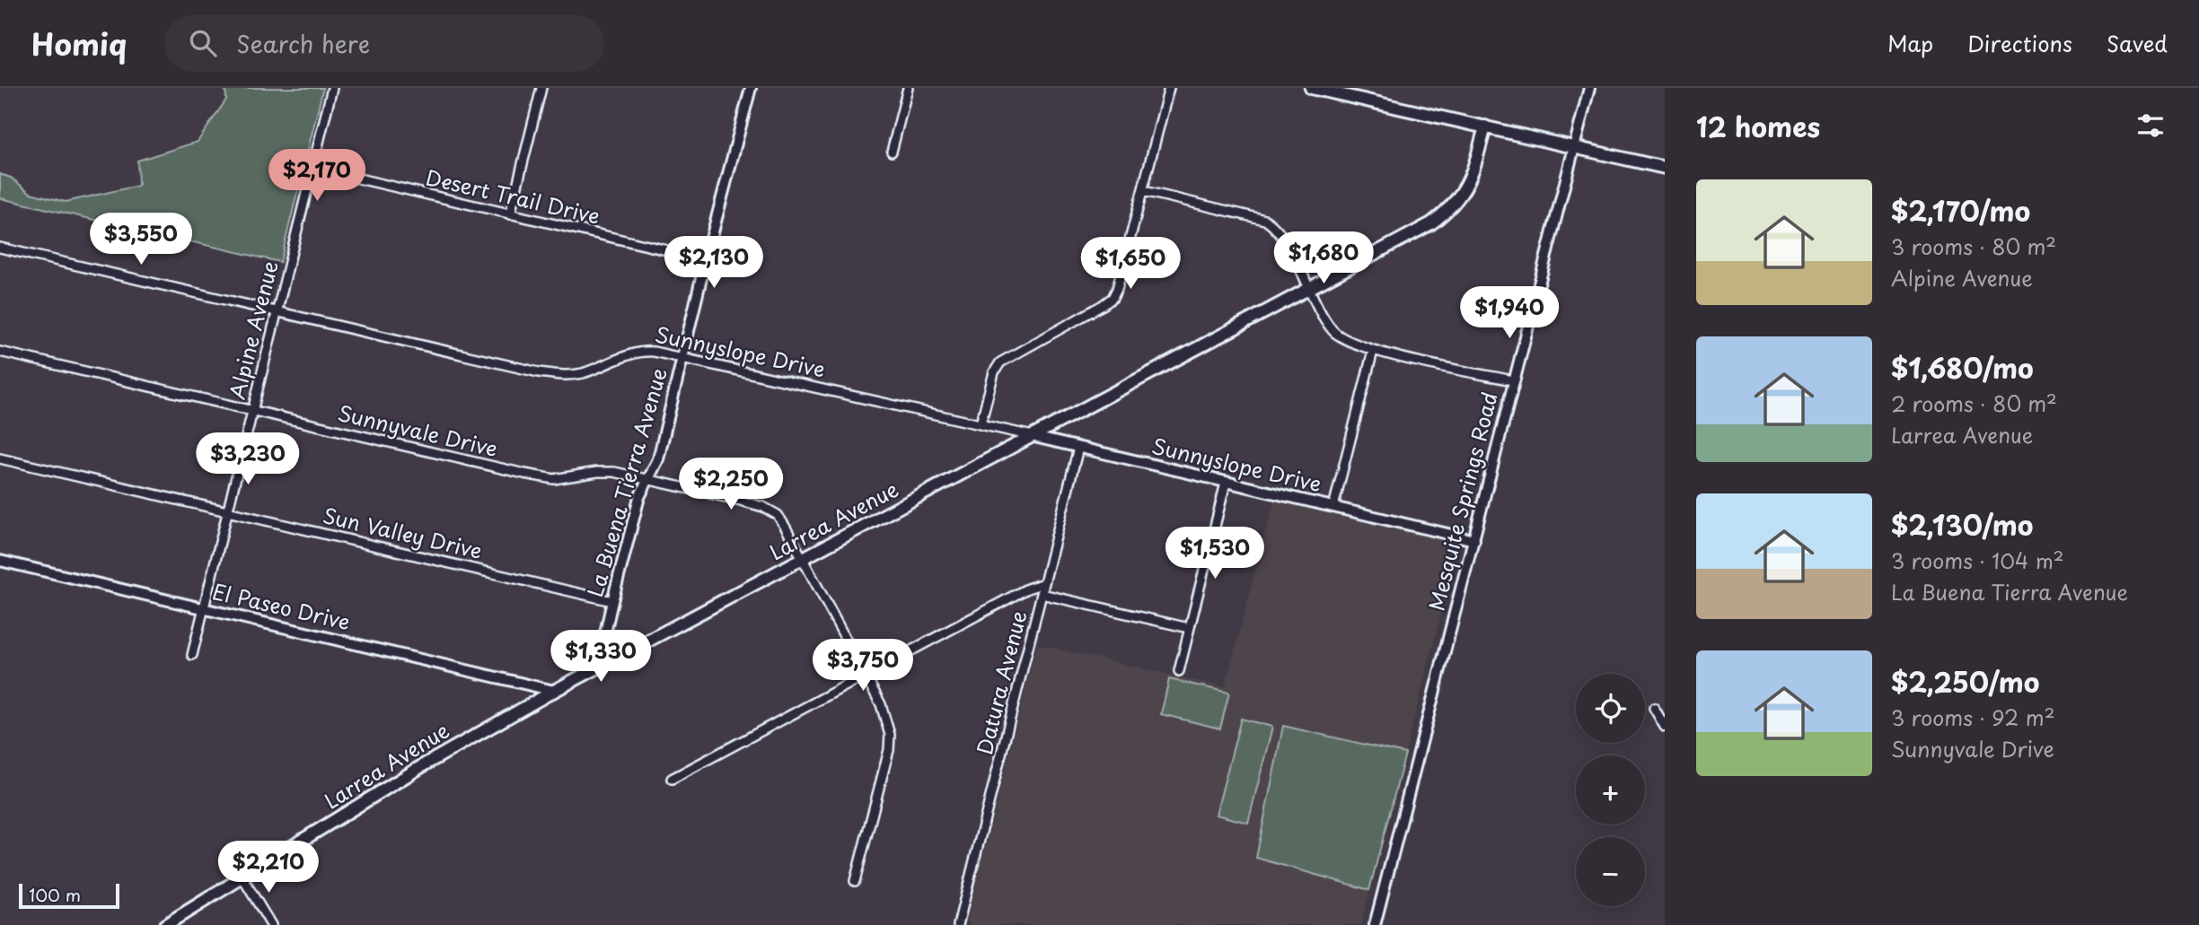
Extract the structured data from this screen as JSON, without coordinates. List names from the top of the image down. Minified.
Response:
{"streets":{"main road":["Larrea Avenue"],"street":["Desert Trail Drive","Alpine Avenue","Sunnyslope Drive","Sunnyvale Drive","La Buena Tierra Avenue","Mesquite Springs Road","Sun Valley Drive","El Paseo Drive","Datura Avenue"]},"crossings":[["Desert Trail Drive","Alpine Avenue"],["Desert Trail Drive","La Buena Tierra Avenue"],["Alpine Avenue","Sunnyslope Drive"],["Alpine Avenue","Sunnyvale Drive"],["Alpine Avenue","Sun Valley Drive"],["Alpine Avenue","El Paseo Drive"],["Sunnyslope Drive","La Buena Tierra Avenue"],["Sunnyslope Drive","Mesquite Springs Road"],["Sunnyslope Drive","Larrea Avenue"],["Sunnyslope Drive","Datura Avenue"],["Sunnyvale Drive","La Buena Tierra Avenue"],["Sunnyvale Drive","Larrea Avenue"],["La Buena Tierra Avenue","Larrea Avenue"],["La Buena Tierra Avenue","Sun Valley Drive"],["Larrea Avenue","El Paseo Drive"]],"scale_bar":"100 m","page":{"header":"Homiq","search":"Search here","nav":["Map","Directions","Saved"],"heading":"12 homes","price":["$2,170","$3,550","$1,680","$2,130","$1,650","$1,940","$3,230","$2,250","$1,530","$1,330","$3,750","$2,210"],"list":[{"name":"$2,170/mo","note":"3 rooms · 80 m² · Alpine Avenue"},{"name":"$1,680/mo","note":"2 rooms · 80 m² · Larrea Avenue"},{"name":"$2,130/mo","note":"3 rooms · 104 m² · La Buena Tierra Avenue"},{"name":"$2,250/mo","note":"3 rooms · 92 m² · Sunnyvale Drive"}],"map_buttons":["+","−"],"scale":"100 m"}}
